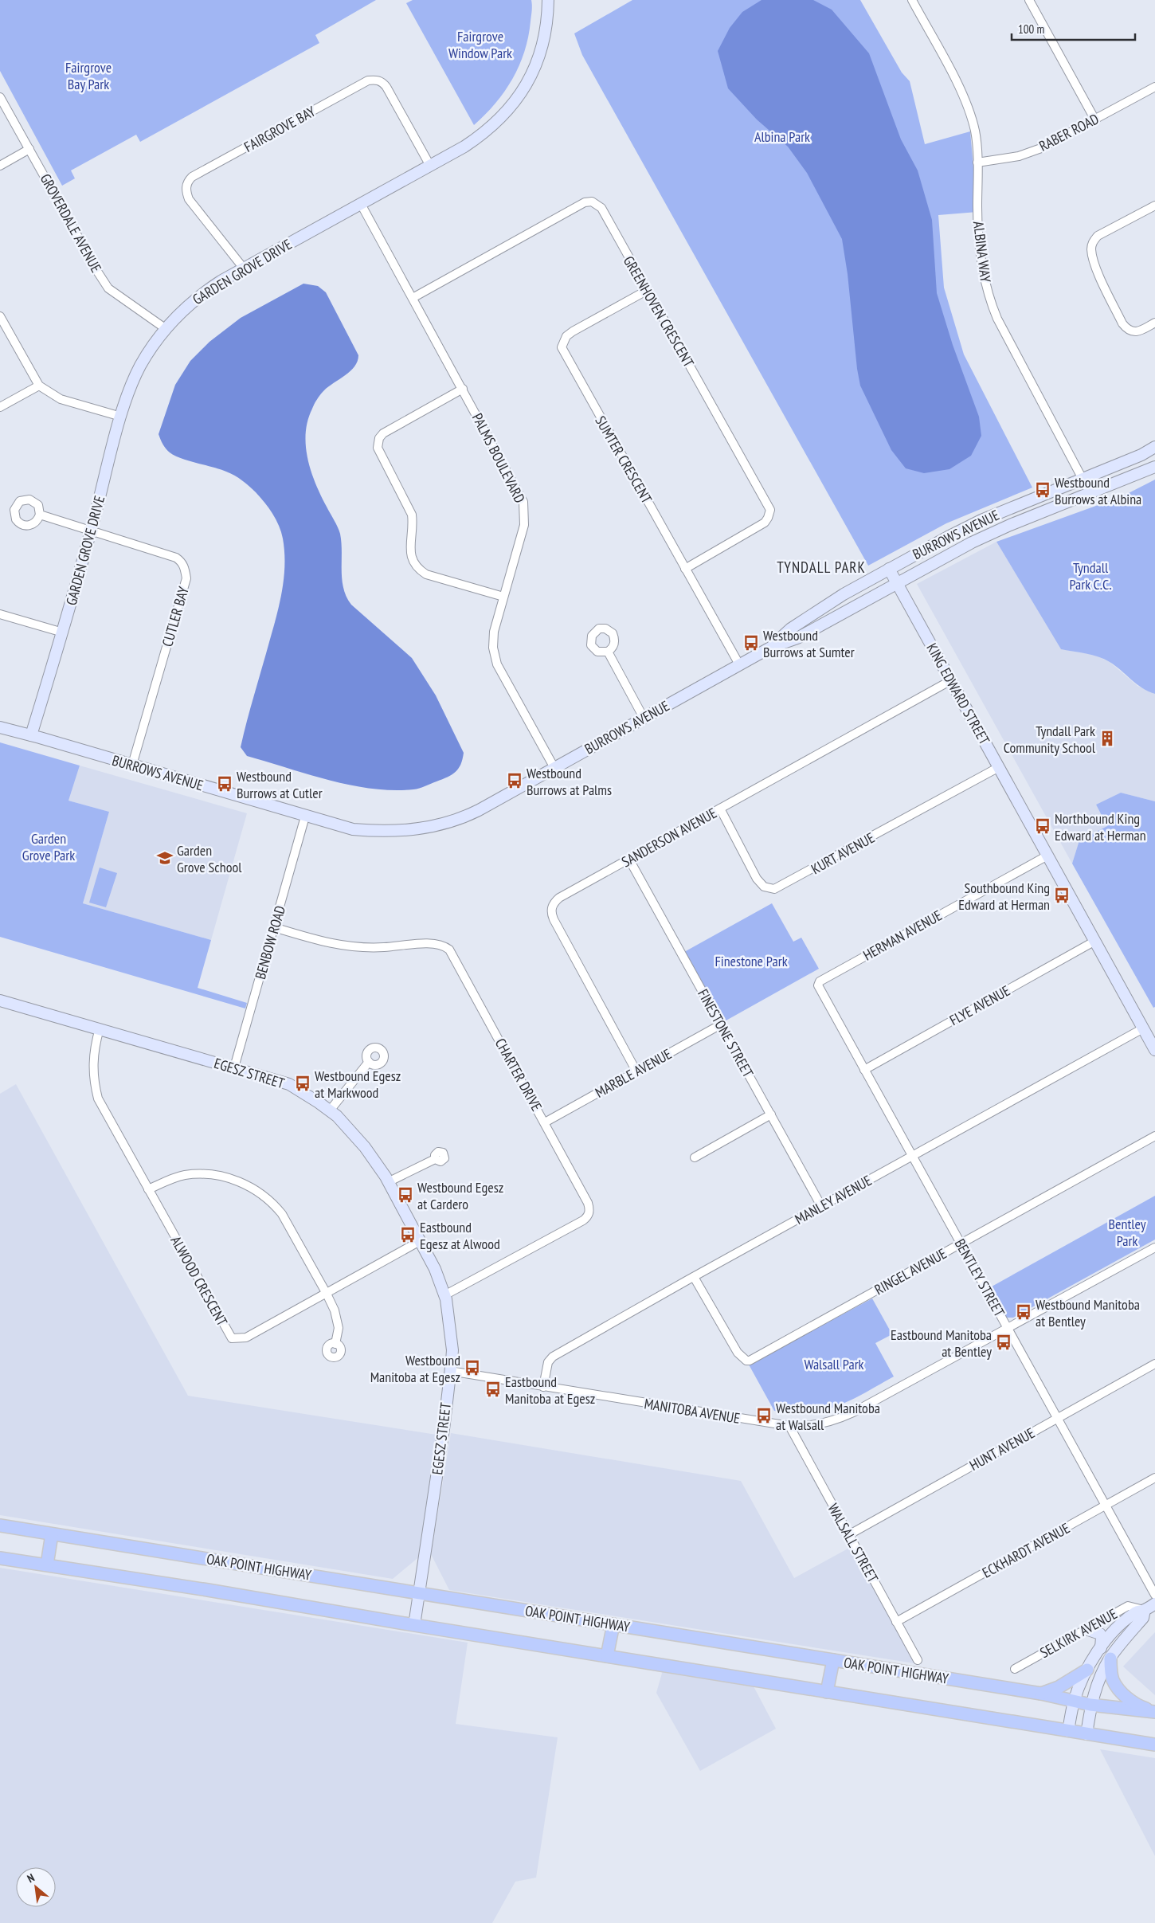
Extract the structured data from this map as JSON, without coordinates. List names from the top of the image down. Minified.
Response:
{"streets":{"main road":["OAK POINT HIGHWAY"],"street":["FAIRGROVE BAY","RABER ROAD","GROVERDALE AVENUE","ALBINA WAY","GARDEN GROVE DRIVE","GREENHOVEN CRESCENT","PALMS BOULEVARD","SUMTER CRESCENT","BURROWS AVENUE","CUTLER BAY","KING EDWARD STREET","SANDERSON AVENUE","KURT AVENUE","HERMAN AVENUE","BENBOW ROAD","FLYE AVENUE","FINESTONE STREET","EGESZ STREET","MARBLE AVENUE","CHARTER DRIVE","MANLEY AVENUE","RINGEL AVENUE","BENTLEY STREET","ALWOOD CRESCENT","MANITOBA AVENUE","HUNT AVENUE","WALSALL STREET","ECKHARDT AVENUE","SELKIRK AVENUE"]},"crossings":[["FAIRGROVE BAY","GARDEN GROVE DRIVE"],["RABER ROAD","ALBINA WAY"],["GROVERDALE AVENUE","GARDEN GROVE DRIVE"],["ALBINA WAY","BURROWS AVENUE"],["GARDEN GROVE DRIVE","PALMS BOULEVARD"],["GARDEN GROVE DRIVE","BURROWS AVENUE"],["GARDEN GROVE DRIVE","CUTLER BAY"],["GREENHOVEN CRESCENT","PALMS BOULEVARD"],["GREENHOVEN CRESCENT","SUMTER CRESCENT"],["PALMS BOULEVARD","BURROWS AVENUE"],["SUMTER CRESCENT","BURROWS AVENUE"],["BURROWS AVENUE","CUTLER BAY"],["BURROWS AVENUE","KING EDWARD STREET"],["BURROWS AVENUE","BENBOW ROAD"],["KING EDWARD STREET","SANDERSON AVENUE"],["KING EDWARD STREET","KURT AVENUE"],["KING EDWARD STREET","HERMAN AVENUE"],["KING EDWARD STREET","FLYE AVENUE"],["KING EDWARD STREET","MANLEY AVENUE"],["SANDERSON AVENUE","KURT AVENUE"],["SANDERSON AVENUE","FINESTONE STREET"],["SANDERSON AVENUE","MARBLE AVENUE"],["HERMAN AVENUE","BENTLEY STREET"],["BENBOW ROAD","EGESZ STREET"],["BENBOW ROAD","CHARTER DRIVE"],["FLYE AVENUE","BENTLEY STREET"],["FINESTONE STREET","MARBLE AVENUE"],["FINESTONE STREET","MANLEY AVENUE"],["EGESZ STREET","CHARTER DRIVE"],["EGESZ STREET","ALWOOD CRESCENT"],["EGESZ STREET","MANITOBA AVENUE"],["EGESZ STREET","OAK POINT HIGHWAY"],["MARBLE AVENUE","CHARTER DRIVE"],["MANLEY AVENUE","RINGEL AVENUE"],["MANLEY AVENUE","BENTLEY STREET"],["MANLEY AVENUE","MANITOBA AVENUE"],["RINGEL AVENUE","BENTLEY STREET"],["BENTLEY STREET","MANITOBA AVENUE"],["BENTLEY STREET","HUNT AVENUE"],["BENTLEY STREET","ECKHARDT AVENUE"],["MANITOBA AVENUE","WALSALL STREET"],["HUNT AVENUE","WALSALL STREET"],["WALSALL STREET","ECKHARDT AVENUE"],["OAK POINT HIGHWAY","SELKIRK AVENUE"]],"districts":["TYNDALL PARK"],"parks":["Fairgrove Window Park","Fairgrove Bay Park","Albina Park","Tyndall Park C.C.","Garden Grove Park","Finestone Park","Bentley Park","Walsall Park"],"places":{"bus stop":["Westbound Burrows at Albina","Westbound Burrows at Sumter","Westbound Burrows at Palms","Westbound Burrows at Cutler","Northbound King Edward at Herman","Southbound King Edward at Herman","Westbound Egesz at Markwood","Westbound Egesz at Cardero","Eastbound Egesz at Alwood","Westbound Manitoba at Bentley","Eastbound Manitoba at Bentley","Westbound Manitoba at Egesz","Eastbound Manitoba at Egesz","Westbound Manitoba at Walsall"],"building":["Tyndall Park Community School"],"school or university":["Garden Grove School"]},"scale_bar":"100 m","north":"top left"}
